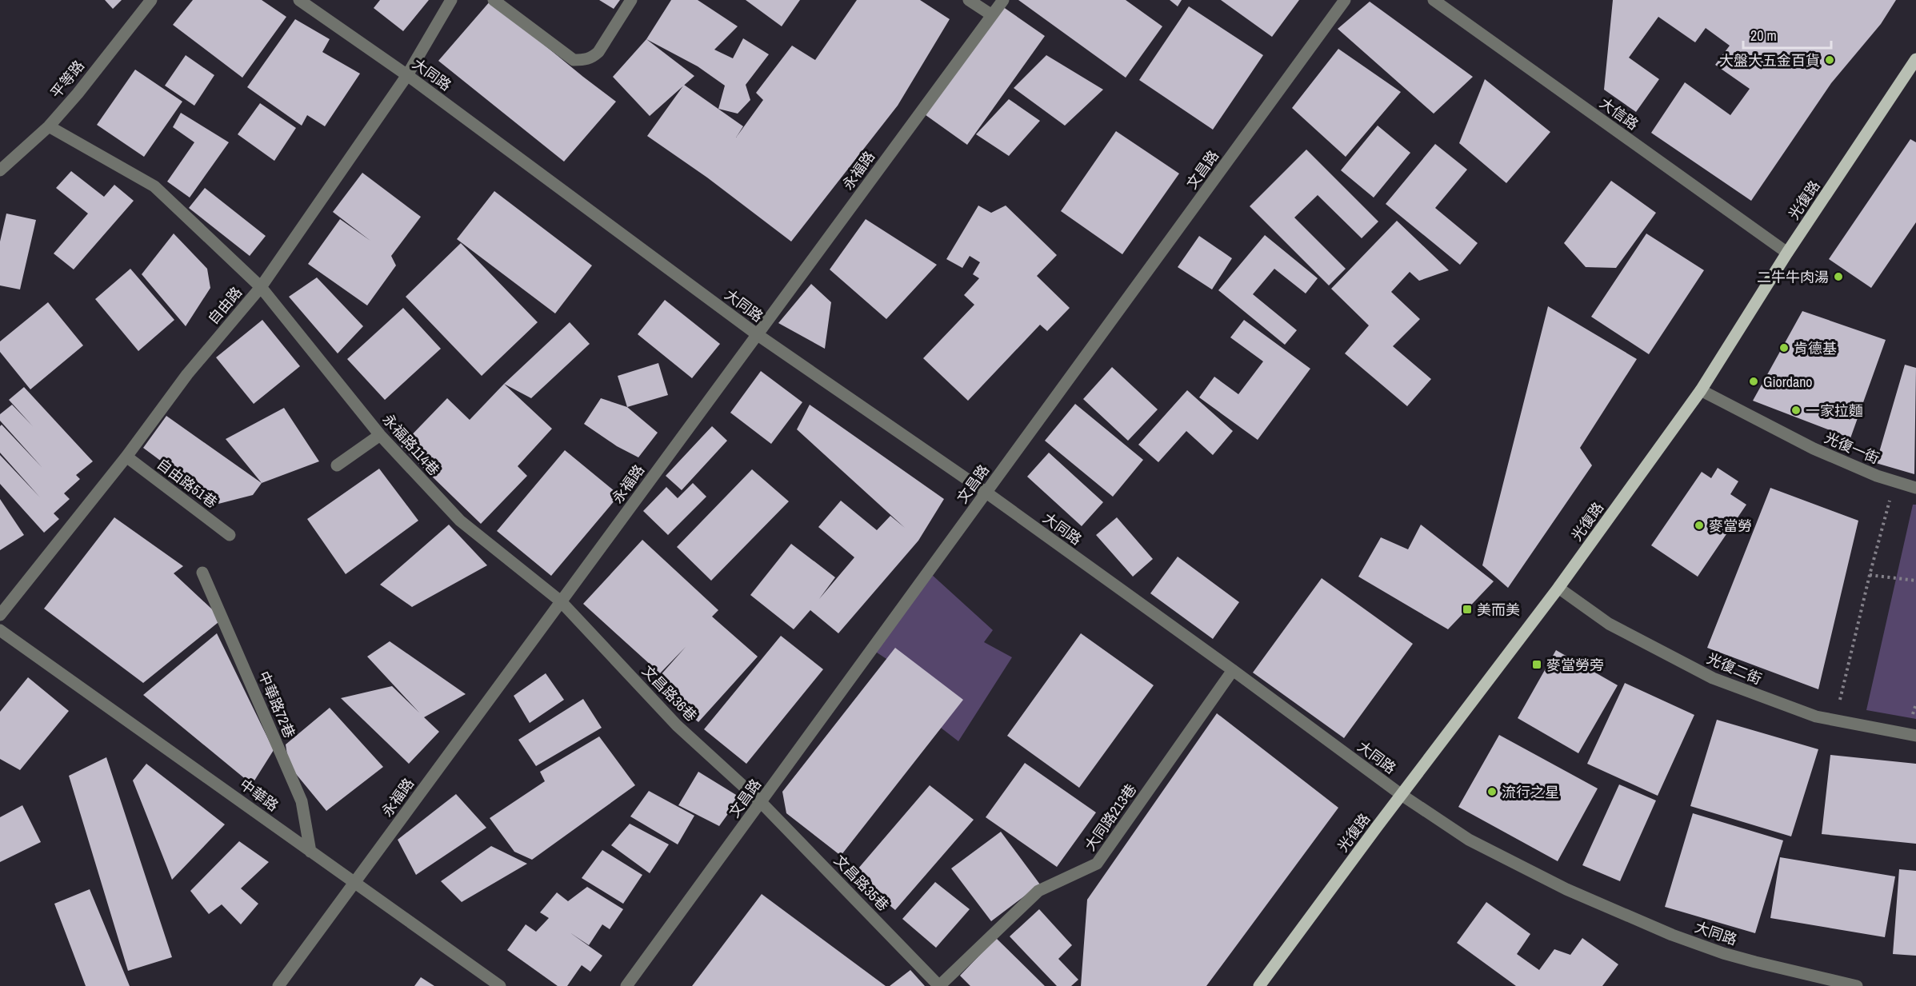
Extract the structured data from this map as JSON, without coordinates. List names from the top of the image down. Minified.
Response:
{"streets":{"main road":["光復路"],"street":["大同路","平等路","大信路","文昌路","永福路","自由路","永福路114巷","光復一街","自由路51巷","光復二街","文昌路36巷","中華路72巷","中華路","大同路213巷","文昌路35巷"]},"crossings":[["大同路","文昌路"],["大同路","永福路"],["大同路","光復路"],["大同路","自由路"],["大同路","大同路213巷"],["平等路","永福路114巷"],["大信路","光復路"],["文昌路","文昌路36巷"],["文昌路","文昌路35巷"],["永福路","永福路114巷"],["永福路","文昌路36巷"],["永福路","中華路"],["光復路","光復一街"],["光復路","光復二街"],["自由路","永福路114巷"],["自由路","自由路51巷"],["永福路114巷","文昌路36巷"],["文昌路36巷","文昌路35巷"],["中華路72巷","中華路"],["大同路213巷","文昌路35巷"]],"places":{"other":["大盤大五金百貨","二牛牛肉湯","肯德基","Giordano","一家拉麵","麥當勞","流行之星"],"transit":["美而美","麥當勞旁"]},"scale_bar":"20 m"}
